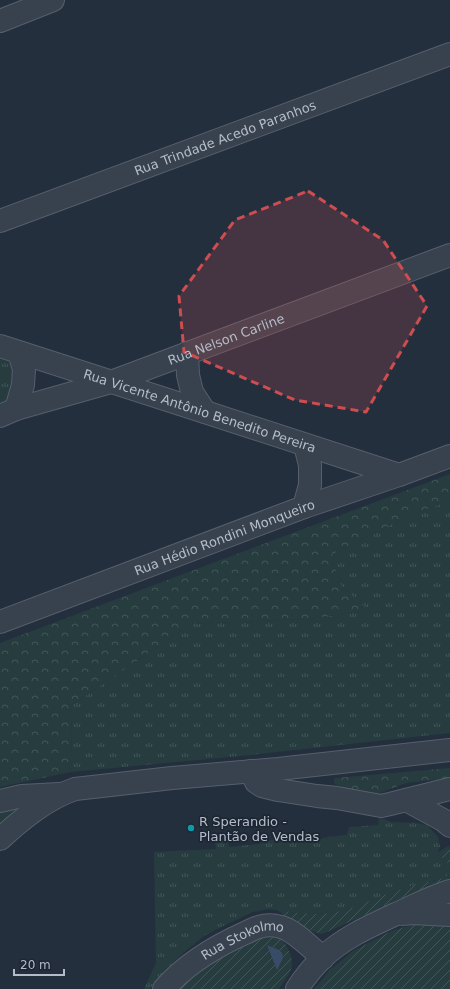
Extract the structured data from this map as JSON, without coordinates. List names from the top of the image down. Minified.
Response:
{"streets":{"street":["Rua Trindade Acedo Paranhos","Rua Nelson Carline","Rua Vicente Antônio Benedito Pereira","Rua Hédio Rondini Monqueiro","Rua Stokolmo"]},"crossings":[["Rua Nelson Carline","Rua Vicente Antônio Benedito Pereira"],["Rua Vicente Antônio Benedito Pereira","Rua Hédio Rondini Monqueiro"]],"places":["R Sperandio - Plantão de Vendas"],"scale_bar":"20 m"}
